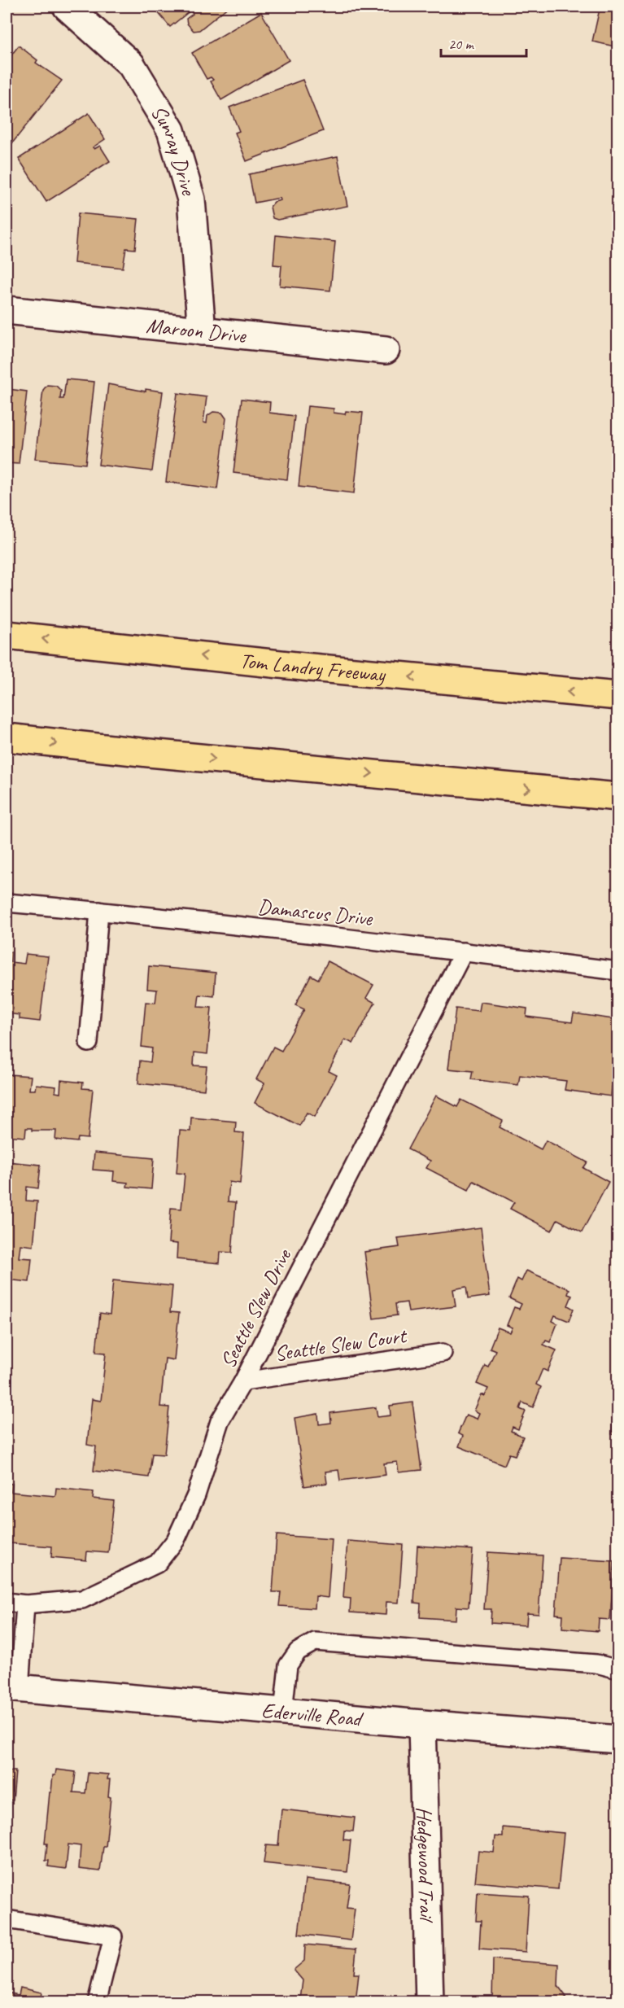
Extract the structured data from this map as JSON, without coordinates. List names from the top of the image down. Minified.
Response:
{"streets":{"highway":["Tom Landry Freeway"],"street":["Sunray Drive","Maroon Drive","Ederville Road","Hedgewood Trail"],"lane":["Damascus Drive","Seattle Slew Drive","Seattle Slew Court"]},"crossings":[["Sunray Drive","Maroon Drive"],["Damascus Drive","Seattle Slew Drive"],["Seattle Slew Drive","Seattle Slew Court"],["Ederville Road","Hedgewood Trail"]],"scale_bar":"20 m"}
